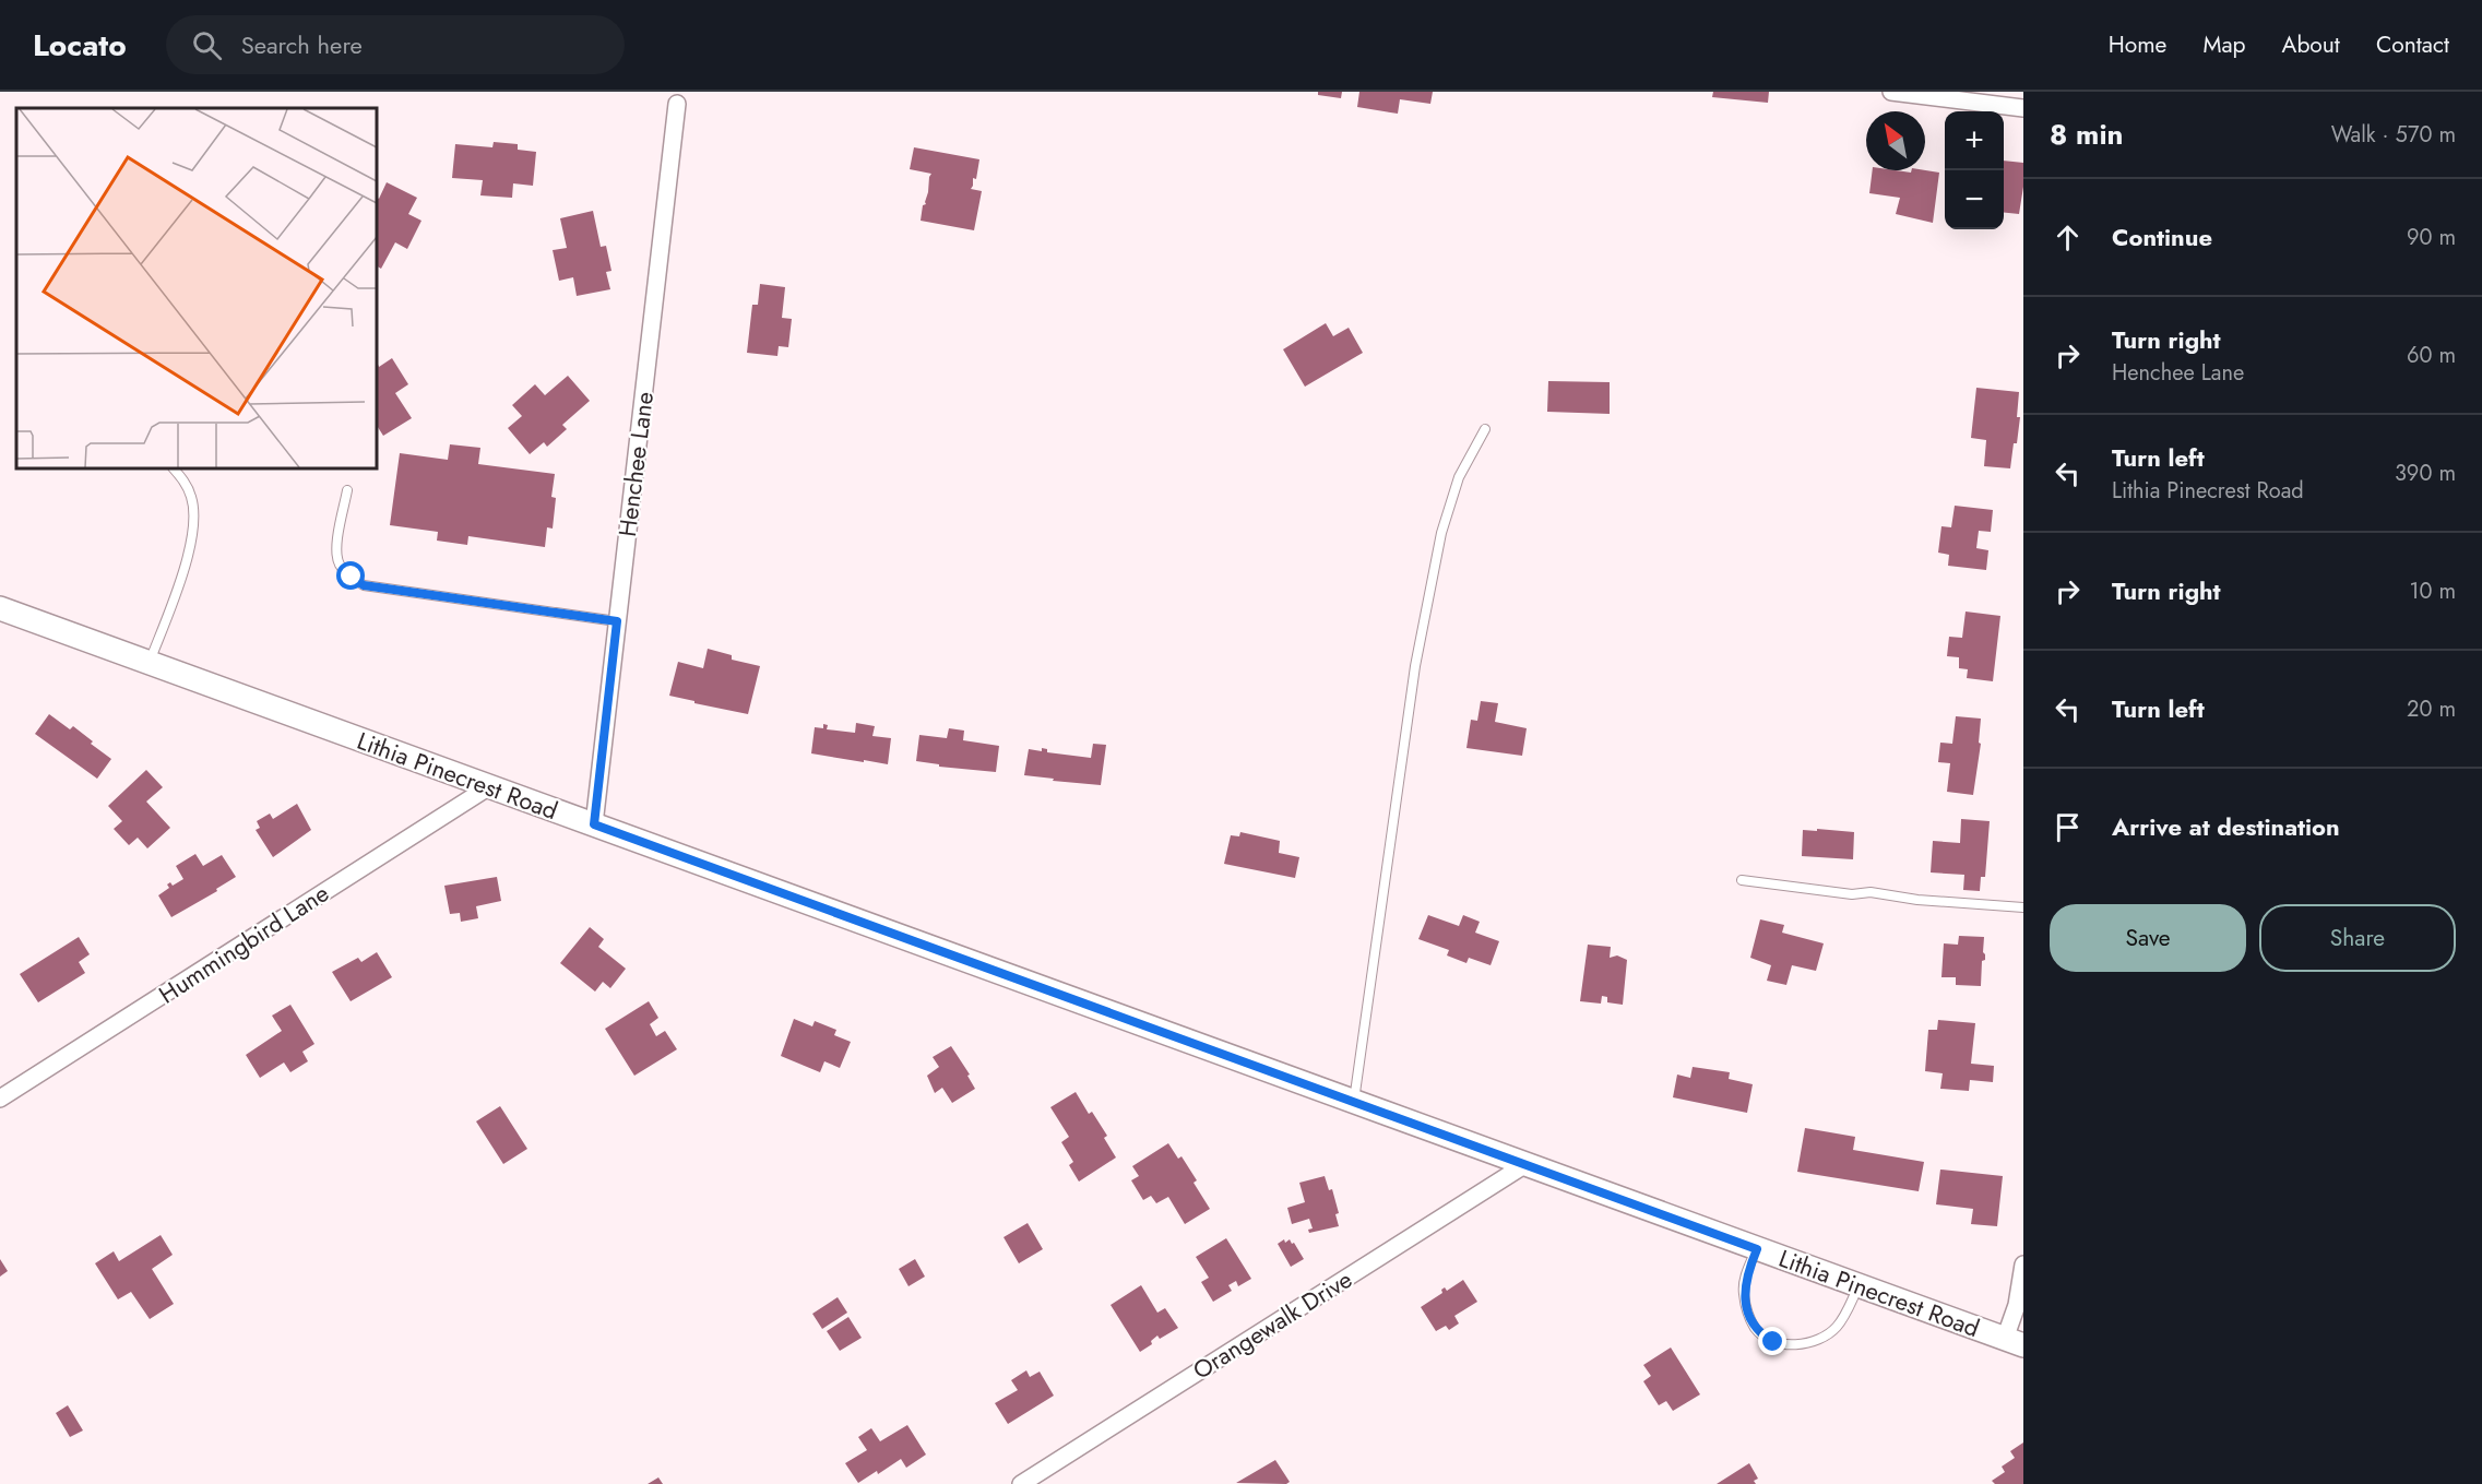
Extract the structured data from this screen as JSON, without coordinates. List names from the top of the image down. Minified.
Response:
{"streets":{"main road":["Lithia Pinecrest Road"],"street":["Henchee Lane","Hummingbird Lane","Orangewalk Drive"]},"crossings":[["Henchee Lane","Lithia Pinecrest Road"],["Lithia Pinecrest Road","Hummingbird Lane"],["Lithia Pinecrest Road","Orangewalk Drive"]],"north":"top left","page":{"header":"Locato","search":"Search here","nav":["Home","Map","About","Contact"],"heading":["8 min","Walk · 570 m"],"map_buttons":["+","−"],"list":[["Continue","90 m"],["Turn right","Henchee Lane","60 m"],["Turn left","Lithia Pinecrest Road","390 m"],["Turn right","10 m"],["Turn left","20 m"],"Arrive at destination"],"buttons":["Save","Share"]}}
